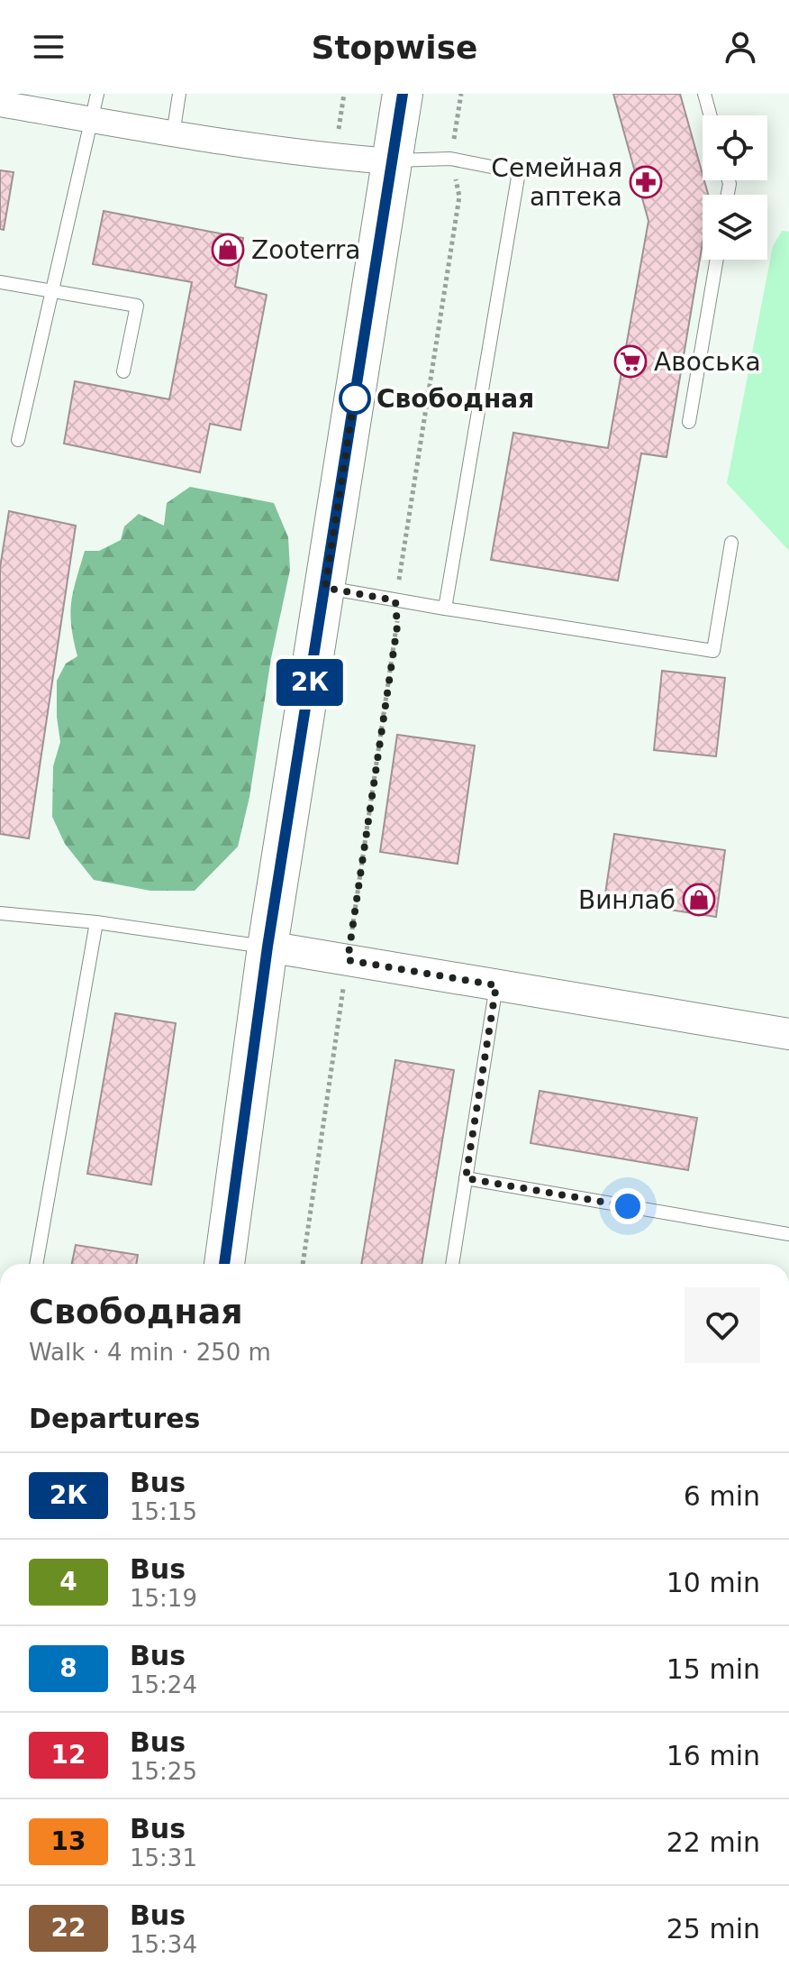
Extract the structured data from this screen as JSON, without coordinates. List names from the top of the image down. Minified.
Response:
{"places":{"pharmacy":["Семейная аптека"],"shop":["Zooterra","Винлаб"],"supermarket":["Авоська"],"other":["Свободная"]},"lines":["bus line 2К"],"page":{"header":"Stopwise","on_map":"2К","heading":[["Свободная","Walk · 4 min · 250 m"],"Departures"],"list":[{"mark":"2К","name":"Bus","note":"15:15","value":"6 min"},{"mark":"4","name":"Bus","note":"15:19","value":"10 min"},{"mark":"8","name":"Bus","note":"15:24","value":"15 min"},{"mark":"12","name":"Bus","note":"15:25","value":"16 min"},{"mark":"13","name":"Bus","note":"15:31","value":"22 min"},{"mark":"22","name":"Bus","note":"15:34","value":"25 min"}]}}
